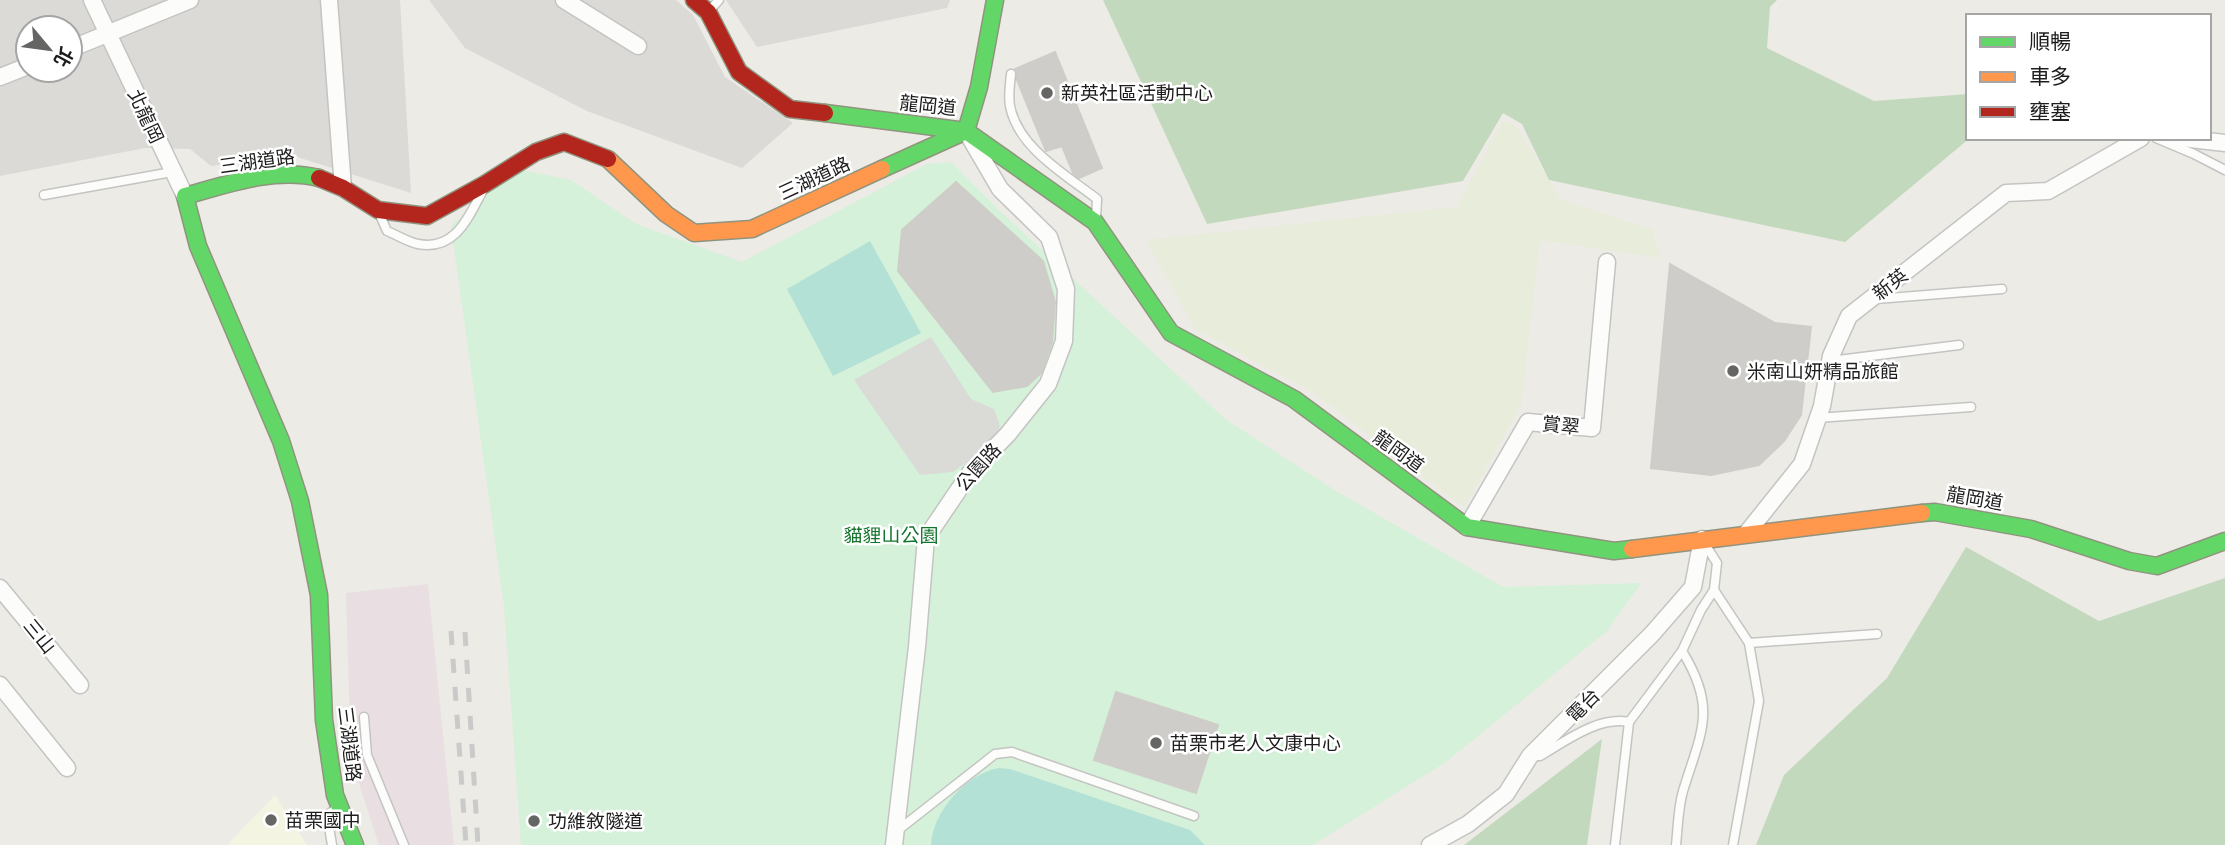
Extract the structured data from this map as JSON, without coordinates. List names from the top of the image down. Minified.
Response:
{"streets":{"street":["龍岡道","北龍岡","三湖道路","新英","賞翠","公園路","三山","電台"]},"crossings":[["龍岡道","三湖道路"],["龍岡道","新英"],["龍岡道","賞翠"],["龍岡道","公園路"],["龍岡道","電台"],["北龍岡","三湖道路"],["三湖道路","公園路"]],"parks":["貓貍山公園"],"places":["新英社區活動中心","米南山妍精品旅館","苗栗市老人文康中心","苗栗國中","功維敘隧道"],"legend":["順暢","車多","壅塞"],"north":"bottom right"}
